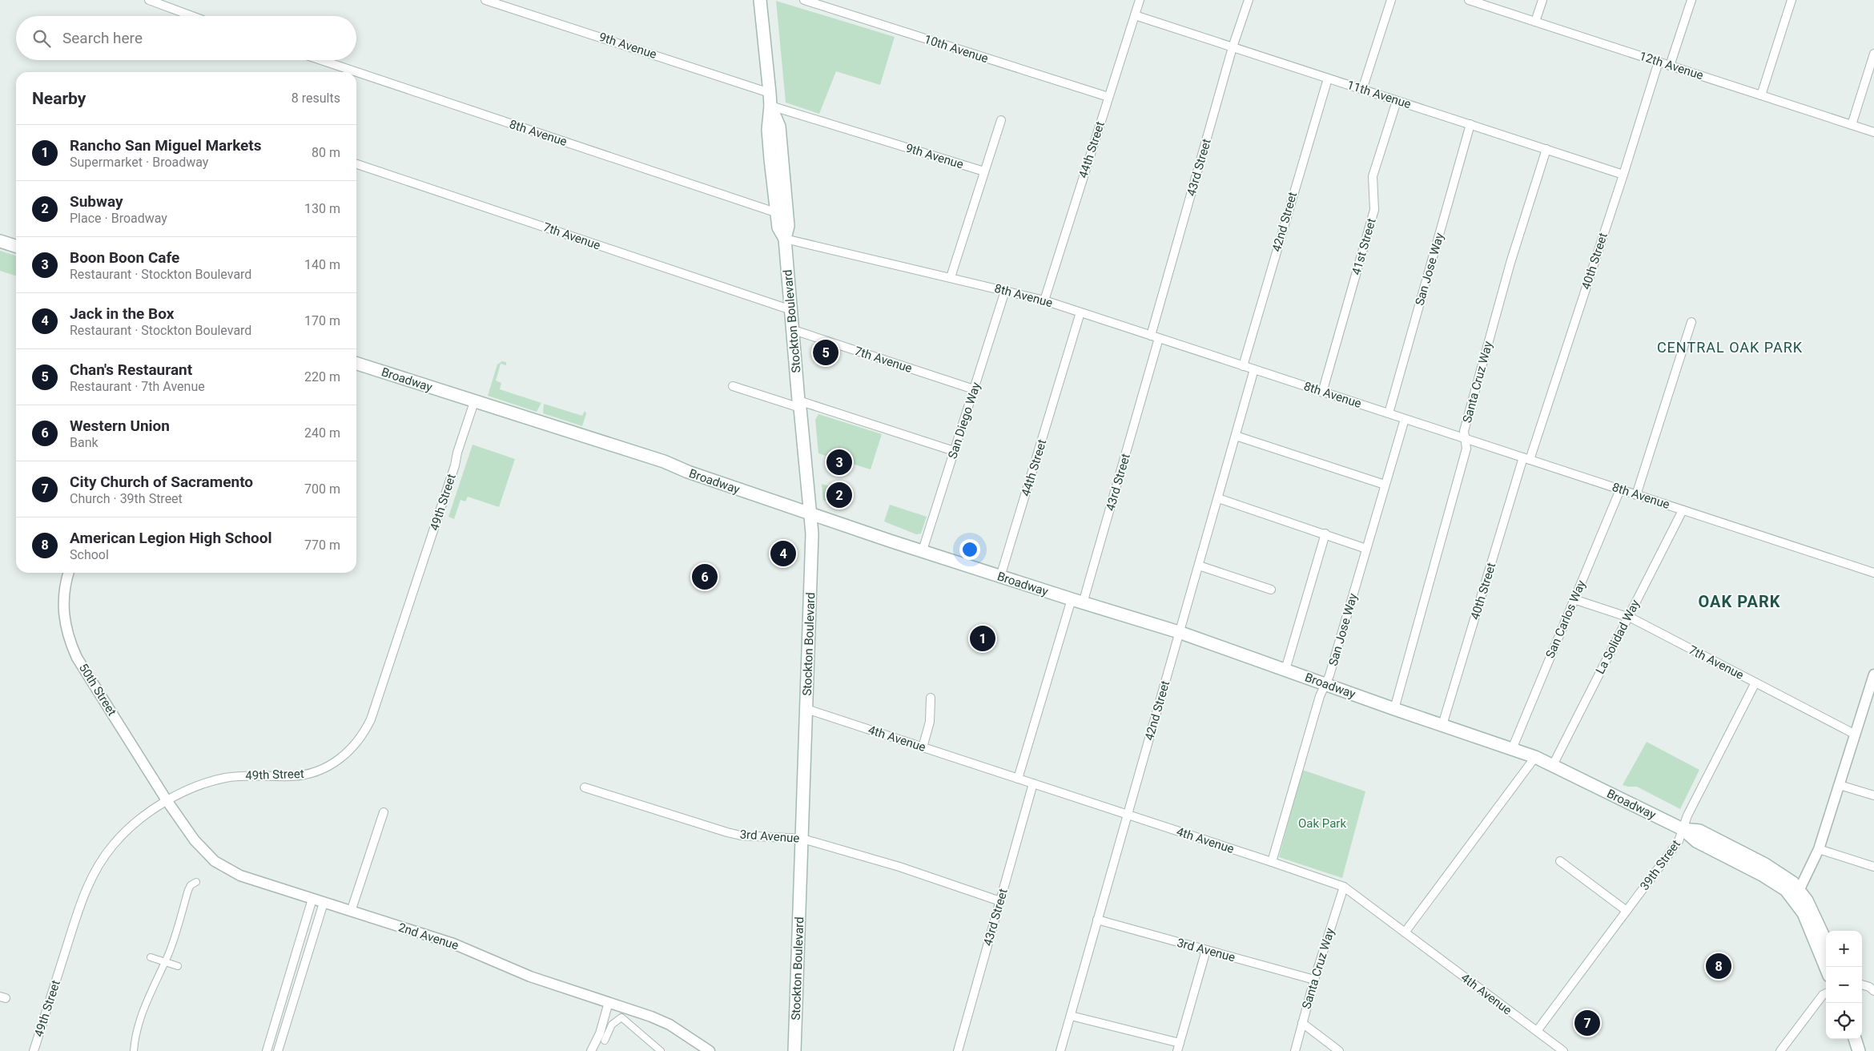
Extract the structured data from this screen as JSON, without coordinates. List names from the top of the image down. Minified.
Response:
{"streets":{"main road":["Stockton Boulevard","Broadway"],"street":["9th Avenue","10th Avenue","12th Avenue","11th Avenue","8th Avenue","44th Street","43rd Street","42nd Street","7th Avenue","41st Street","40th Street","San Jose Way","Santa Cruz Way","San Diego Way","49th Street","San Carlos Way","La Solidad Way","50th Street","4th Avenue","3rd Avenue","39th Street","2nd Avenue"]},"crossings":[["9th Avenue","Stockton Boulevard"],["10th Avenue","44th Street"],["12th Avenue","40th Street"],["11th Avenue","44th Street"],["11th Avenue","43rd Street"],["11th Avenue","42nd Street"],["11th Avenue","41st Street"],["11th Avenue","40th Street"],["11th Avenue","San Jose Way"],["11th Avenue","Santa Cruz Way"],["8th Avenue","44th Street"],["8th Avenue","43rd Street"],["8th Avenue","42nd Street"],["8th Avenue","41st Street"],["8th Avenue","40th Street"],["8th Avenue","San Jose Way"],["8th Avenue","Stockton Boulevard"],["8th Avenue","Santa Cruz Way"],["8th Avenue","San Diego Way"],["8th Avenue","San Carlos Way"],["8th Avenue","La Solidad Way"],["44th Street","Broadway"],["43rd Street","Broadway"],["43rd Street","4th Avenue"],["43rd Street","3rd Avenue"],["42nd Street","Broadway"],["42nd Street","4th Avenue"],["42nd Street","3rd Avenue"],["7th Avenue","Stockton Boulevard"],["7th Avenue","San Diego Way"],["7th Avenue","San Carlos Way"],["7th Avenue","La Solidad Way"],["7th Avenue","39th Street"],["40th Street","Broadway"],["San Jose Way","Broadway"],["San Jose Way","4th Avenue"],["Stockton Boulevard","Broadway"],["Stockton Boulevard","4th Avenue"],["Stockton Boulevard","3rd Avenue"],["Broadway","Santa Cruz Way"],["Broadway","San Diego Way"],["Broadway","49th Street"],["Broadway","San Carlos Way"],["Broadway","La Solidad Way"],["Broadway","39th Street"],["Santa Cruz Way","4th Avenue"],["Santa Cruz Way","3rd Avenue"],["49th Street","50th Street"],["49th Street","2nd Avenue"],["50th Street","2nd Avenue"],["4th Avenue","39th Street"]],"districts":["CENTRAL OAK PARK","OAK PARK"],"parks":["Oak Park"],"page":{"search":"Search here","heading":["Nearby","8 results"],"list":[{"mark":"1","name":"Rancho San Miguel Markets","note":"Supermarket · Broadway","value":"80 m"},{"mark":"2","name":"Subway","note":"Place · Broadway","value":"130 m"},{"mark":"3","name":"Boon Boon Cafe","note":"Restaurant · Stockton Boulevard","value":"140 m"},{"mark":"4","name":"Jack in the Box","note":"Restaurant · Stockton Boulevard","value":"170 m"},{"mark":"5","name":"Chan's Restaurant","note":"Restaurant · 7th Avenue","value":"220 m"},{"mark":"6","name":"Western Union","note":"Bank","value":"240 m"},{"mark":"7","name":"City Church of Sacramento","note":"Church · 39th Street","value":"700 m"},{"mark":"8","name":"American Legion High School","note":"School","value":"770 m"}],"pins":["5","3","2","4","6","1","8","7"],"map_buttons":["+","−"]}}
